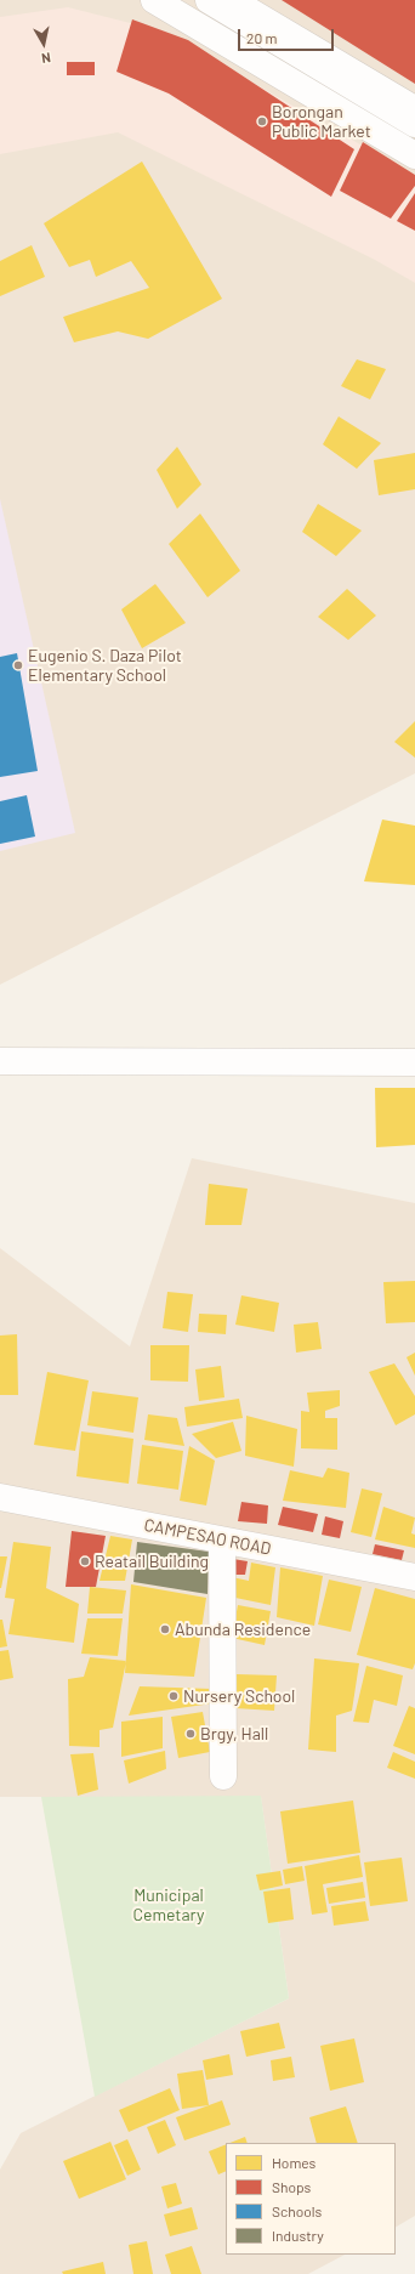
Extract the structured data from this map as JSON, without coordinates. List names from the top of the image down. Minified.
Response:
{"streets":{"street":["CAMPESAO ROAD"]},"parks":["Municipal Cemetary"],"places":["Borongan Public Market","Eugenio S. Daza Pilot Elementary School","Reatail Building","Abunda Residence","Nursery School","Brgy, Hall"],"legend":["Homes","Shops","Schools","Industry"],"scale_bar":"20 m","north":"bottom"}
